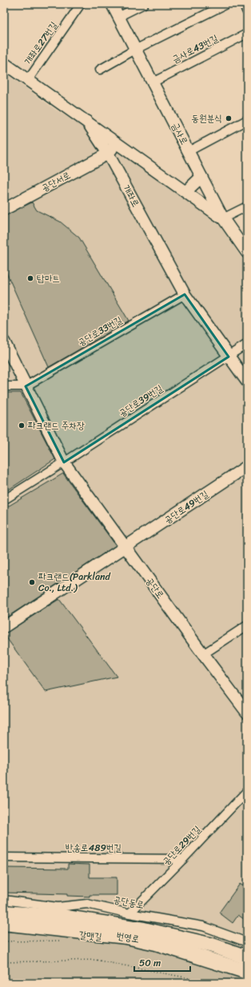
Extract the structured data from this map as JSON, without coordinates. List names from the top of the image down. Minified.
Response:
{"streets":{"highway":["번영로"],"street":["개좌로27번길","금사로43번길","금사로","공단서로","개좌로","공단로33번길","공단로39번길","공단로49번길","공단로","공단로29번길","반송로489번길","공단동로"]},"crossings":[["개좌로27번길","개좌로"],["금사로43번길","금사로"],["금사로","공단서로"],["금사로","개좌로"],["공단서로","개좌로"],["개좌로","공단로33번길"],["개좌로","공단로39번길"],["공단로33번길","공단로"],["공단로39번길","공단로"],["공단로49번길","공단로"],["공단로29번길","반송로489번길"],["공단로29번길","공단동로"]],"places":["동원분식","탑마트","파크랜드 주차장","파크랜드(Parkland Co., Ltd.)"],"scale_bar":"50 m"}
